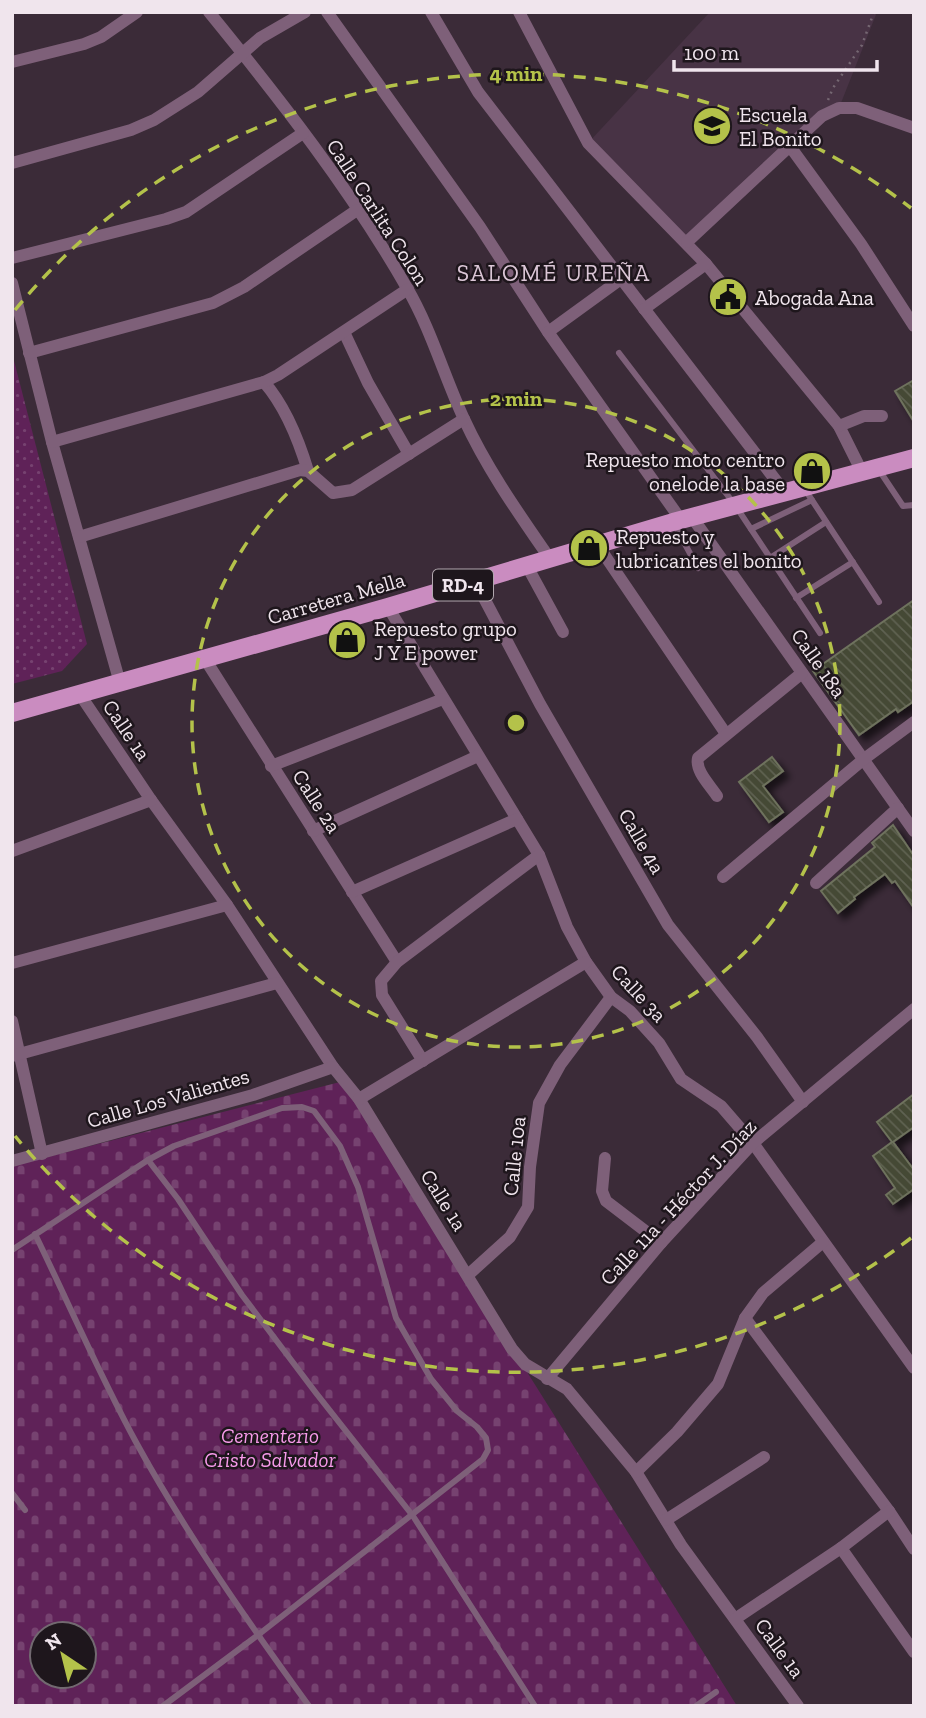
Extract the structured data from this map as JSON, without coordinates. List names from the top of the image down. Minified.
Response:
{"streets":{"main road":["RD-4","Carretera Mella"],"street":["Calle Carlita Colon","Calle 18a","Calle 1a","Calle 2a","Calle 4a","Calle 3a","Calle Los Valientes","Calle 10a","Calle 11a - Héctor J. Díaz"]},"crossings":[["Calle Carlita Colon","Carretera Mella"],["Carretera Mella","Calle 18a"],["Carretera Mella","Calle 1a"],["Carretera Mella","Calle 2a"],["Carretera Mella","Calle 4a"],["Carretera Mella","Calle 3a"],["Calle 1a","Calle Los Valientes"],["Calle 1a","Calle 10a"],["Calle 1a","Calle 11a - Héctor J. Díaz"],["Calle 4a","Calle 11a - Héctor J. Díaz"],["Calle 3a","Calle 10a"],["Calle 3a","Calle 11a - Héctor J. Díaz"]],"districts":["SALOMÉ UREÑA"],"parks":["Cementerio Cristo Salvador"],"places":{"school or university":["Escuela El Bonito"],"public building":["Abogada Ana"],"shop":["Repuesto moto centro onelode la base","Repuesto y lubricantes el bonito","Repuesto grupo J Y E power"]},"scale_bar":"100 m","north":"top left","rings":["4 min","2 min"]}
